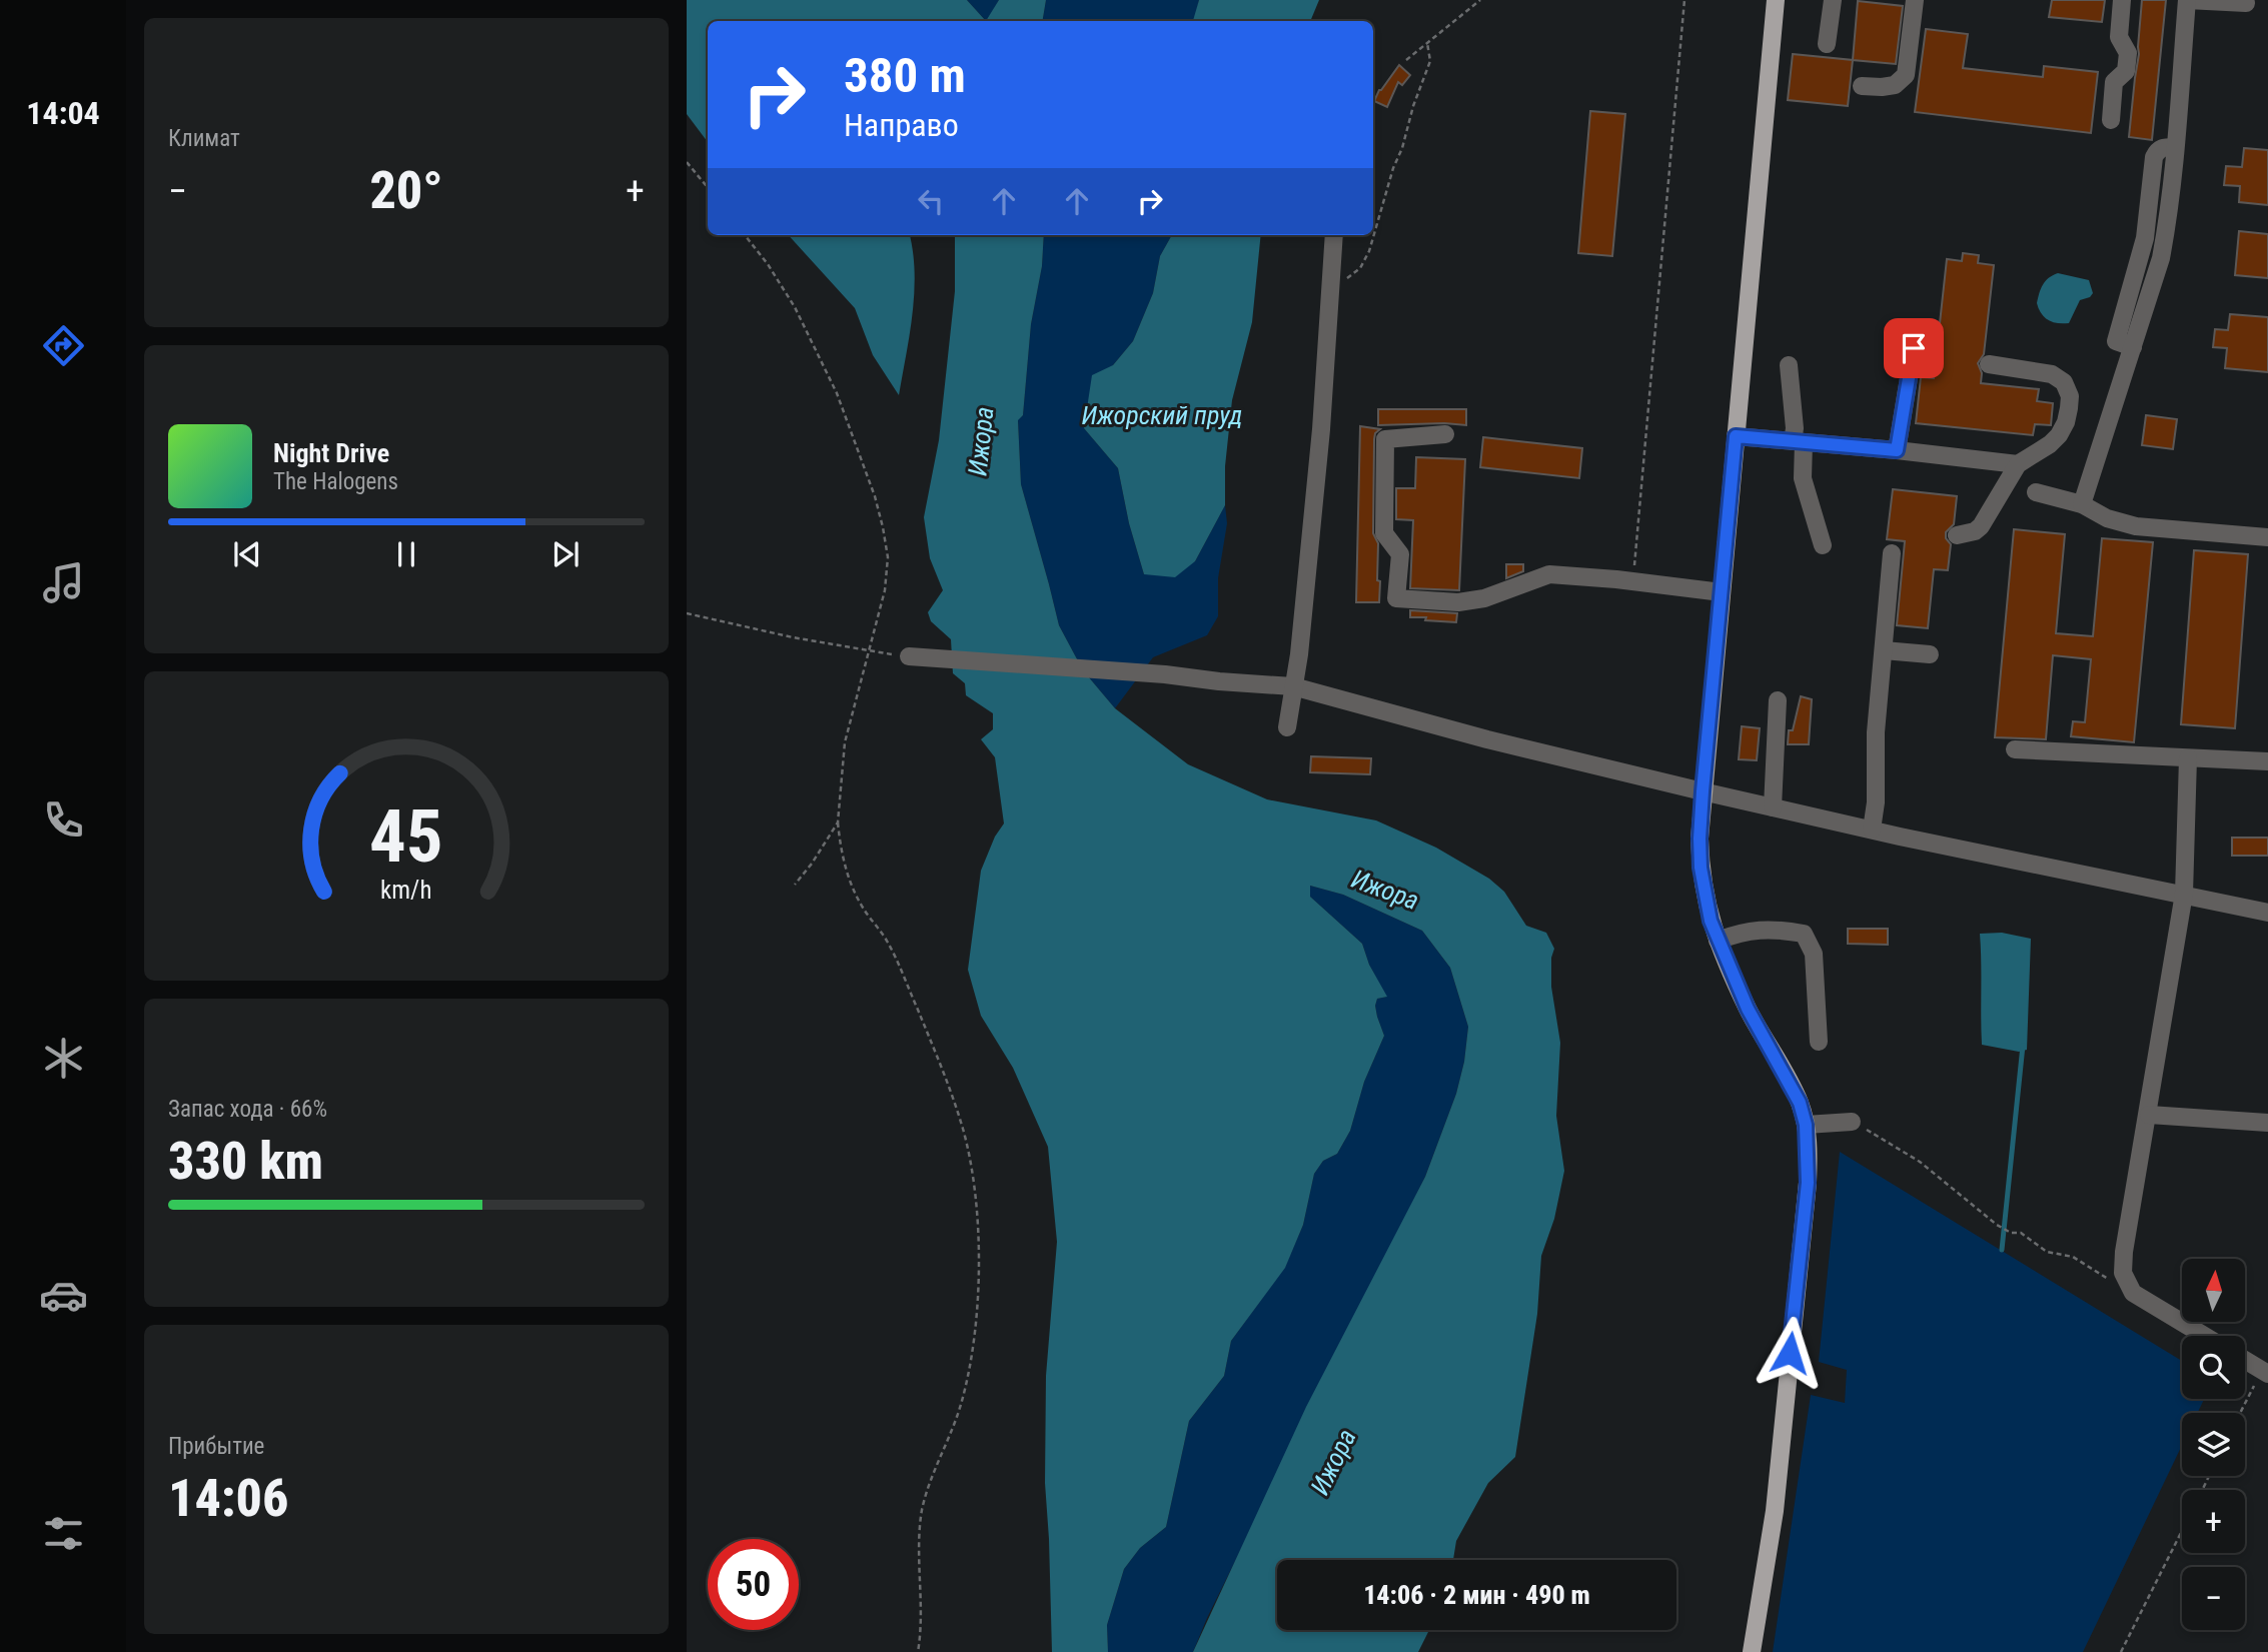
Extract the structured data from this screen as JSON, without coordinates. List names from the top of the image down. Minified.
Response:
{"water":["Ижорский пруд","Ижора"],"north":"top","page":{"tabs":"14:04","tile":["Климат",["Запас хода · 66%","330 km"],["Прибытие","14:06"]],"turn":["380 m","Направо"],"heat":["−","20°","+"],"song":["Night Drive","The Halogens"],"map_buttons":["+","−"],"limit":"50","trip":"14:06 · 2 мин · 490 m","gauge":["45","km/h"]}}
